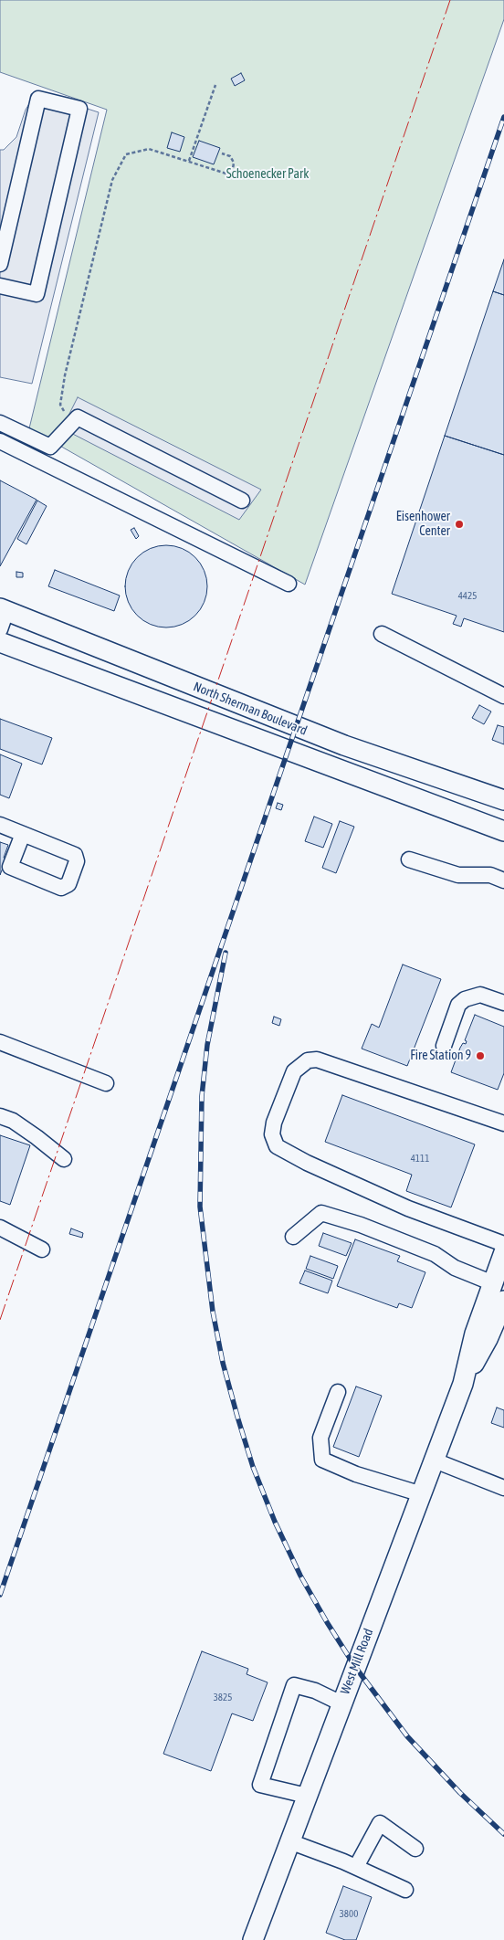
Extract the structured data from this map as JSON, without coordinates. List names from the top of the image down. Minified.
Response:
{"streets":{"main road":["North Sherman Boulevard","West Mill Road"]},"parks":["Schoenecker Park"],"places":["Eisenhower Center","Fire Station 9"],"house_numbers":["4425","4111","3825","3800"]}
